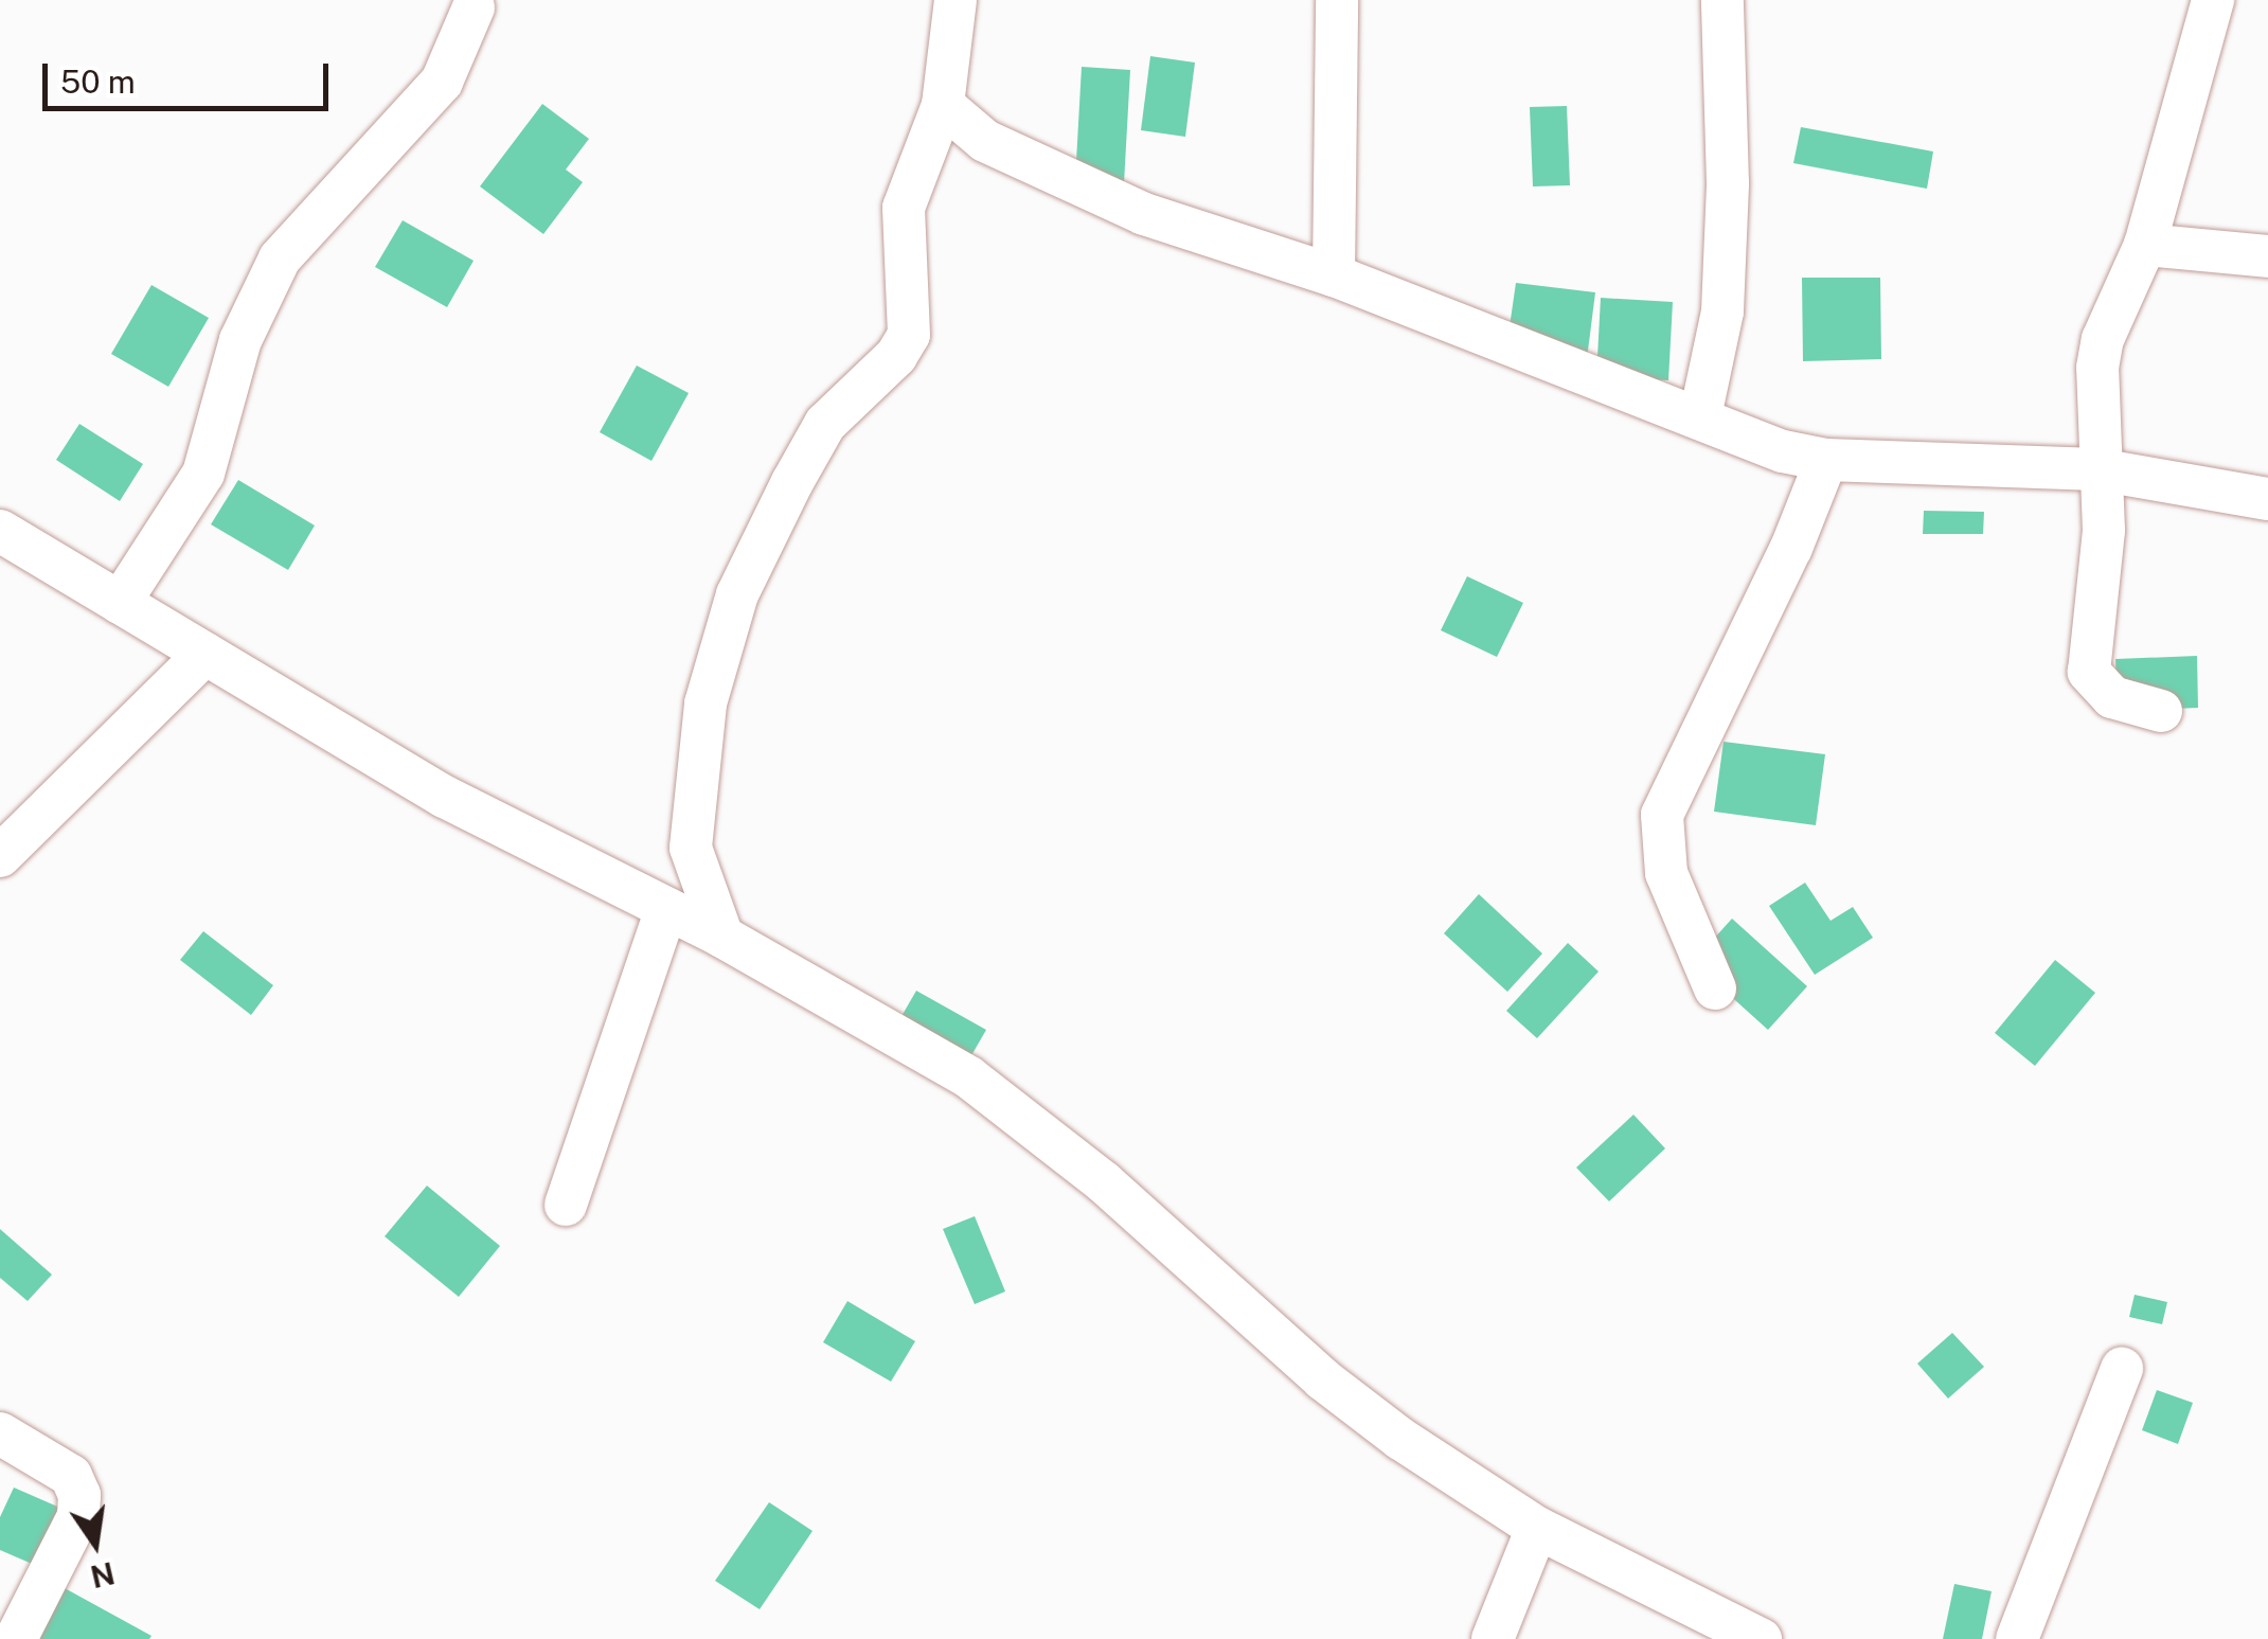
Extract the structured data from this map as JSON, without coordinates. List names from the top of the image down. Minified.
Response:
{"scale_bar":"50 m","north":"bottom"}
